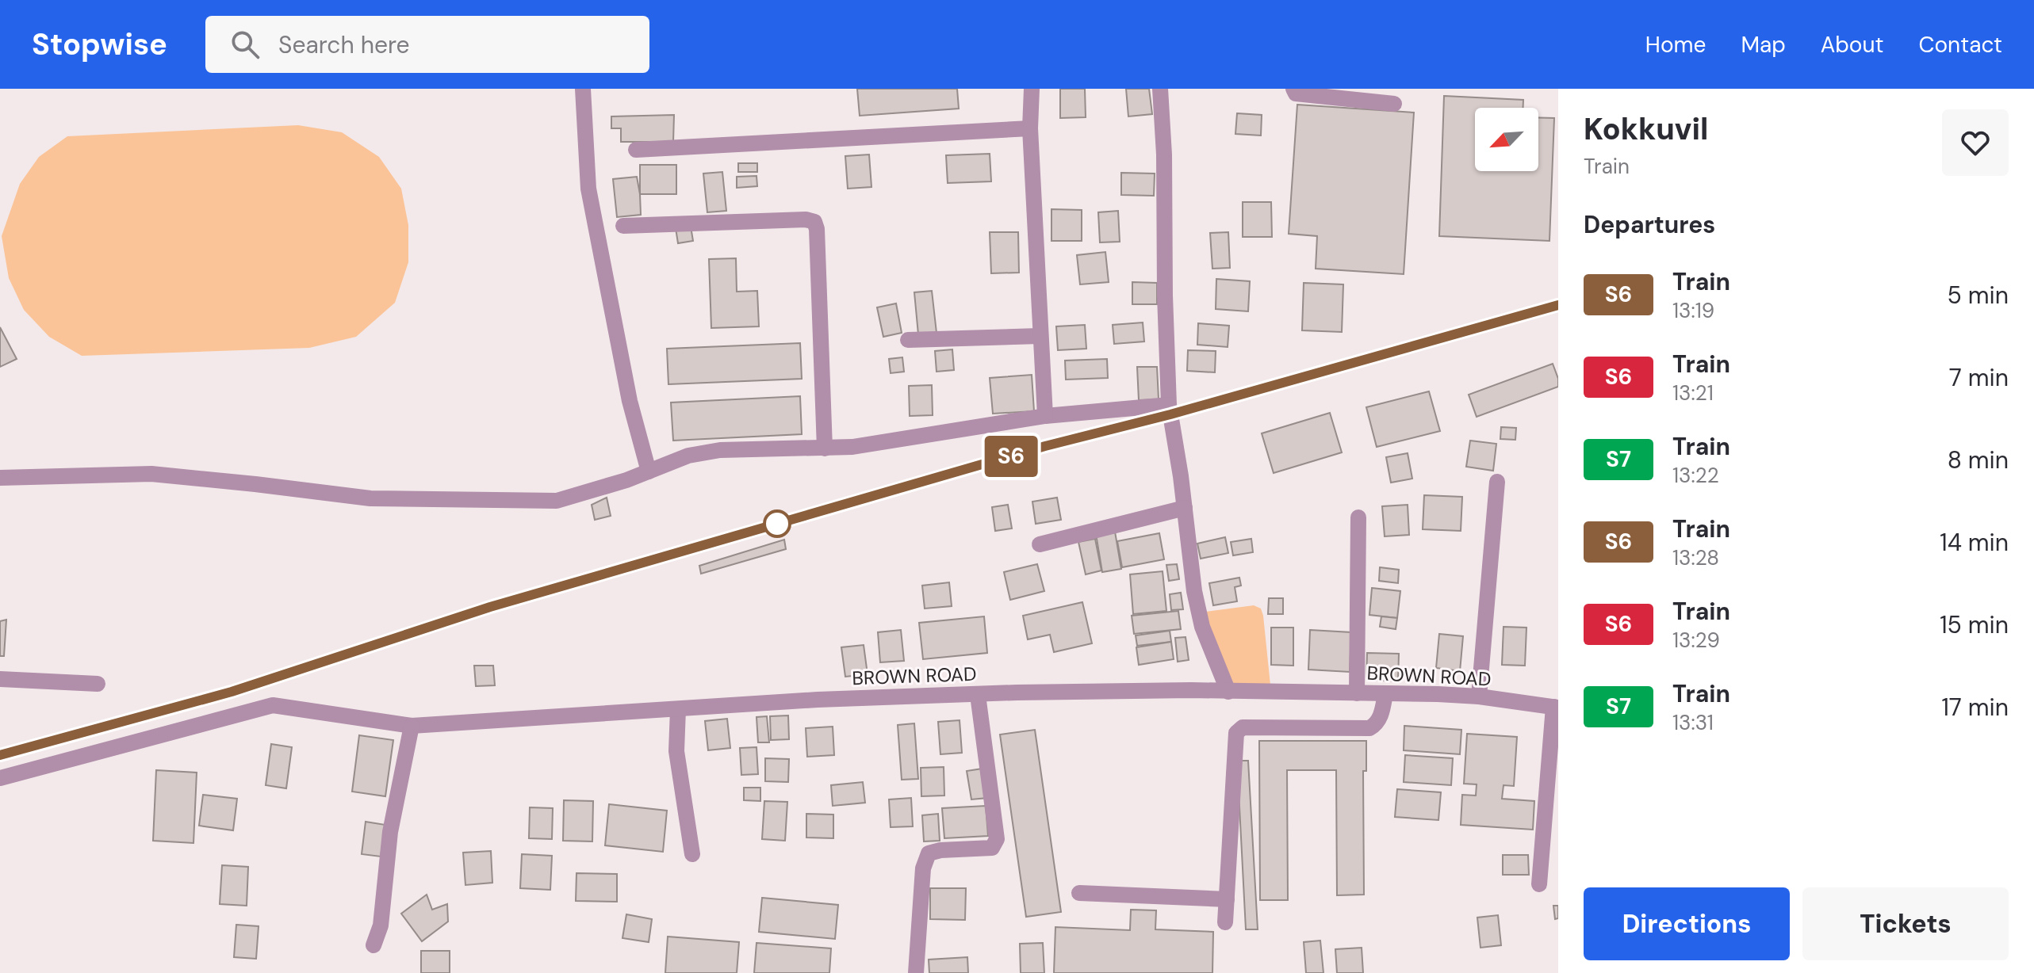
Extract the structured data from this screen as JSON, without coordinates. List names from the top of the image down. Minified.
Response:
{"streets":{"street":["BROWN ROAD"]},"north":"bottom left","page":{"header":"Stopwise","search":"Search here","nav":["Home","Map","About","Contact"],"on_map":"S6","heading":[["Kokkuvil","Train"],"Departures"],"list":[{"mark":"S6","name":"Train","note":"13:19","value":"5 min"},{"mark":"S6","name":"Train","note":"13:21","value":"7 min"},{"mark":"S7","name":"Train","note":"13:22","value":"8 min"},{"mark":"S6","name":"Train","note":"13:28","value":"14 min"},{"mark":"S6","name":"Train","note":"13:29","value":"15 min"},{"mark":"S7","name":"Train","note":"13:31","value":"17 min"}],"buttons":["Directions","Tickets"]}}
